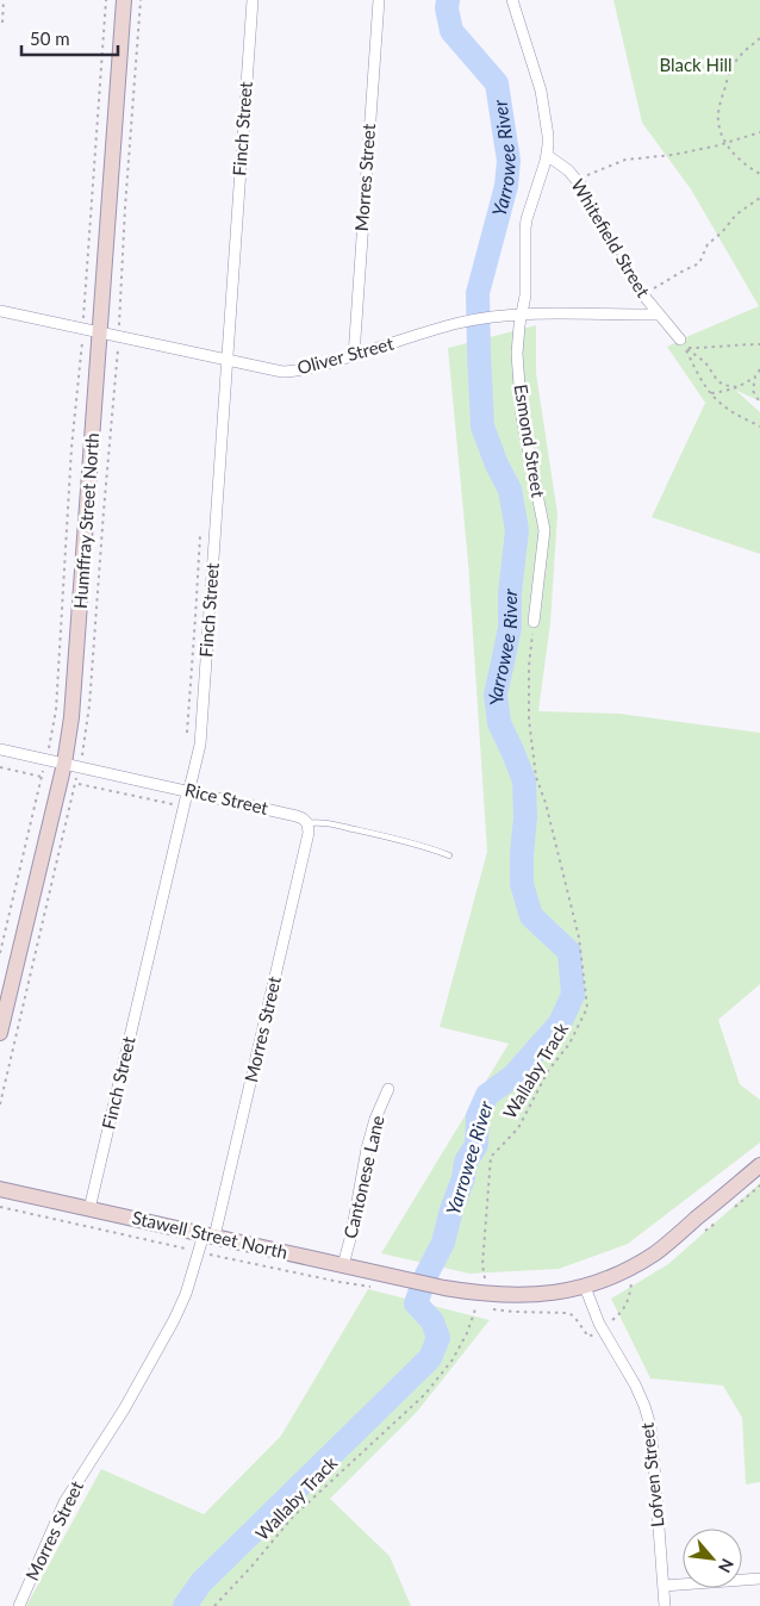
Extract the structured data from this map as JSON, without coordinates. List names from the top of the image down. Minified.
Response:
{"streets":{"street":["Finch Street","Morres Street","Whitefield Street","Oliver Street","Esmond Street","Humffray Street North","Rice Street","Cantonese Lane","Stawell Street North","Lofven Street"],"path":["Wallaby Track"]},"crossings":[["Finch Street","Oliver Street"],["Finch Street","Rice Street"],["Finch Street","Stawell Street North"],["Morres Street","Oliver Street"],["Morres Street","Rice Street"],["Morres Street","Stawell Street North"],["Whitefield Street","Oliver Street"],["Whitefield Street","Esmond Street"],["Oliver Street","Esmond Street"],["Oliver Street","Humffray Street North"],["Esmond Street","Wallaby Track"],["Humffray Street North","Rice Street"],["Wallaby Track","Stawell Street North"],["Cantonese Lane","Stawell Street North"],["Stawell Street North","Lofven Street"]],"water":["Yarrowee River"],"parks":["Black Hill"],"scale_bar":"50 m","north":"bottom right"}
